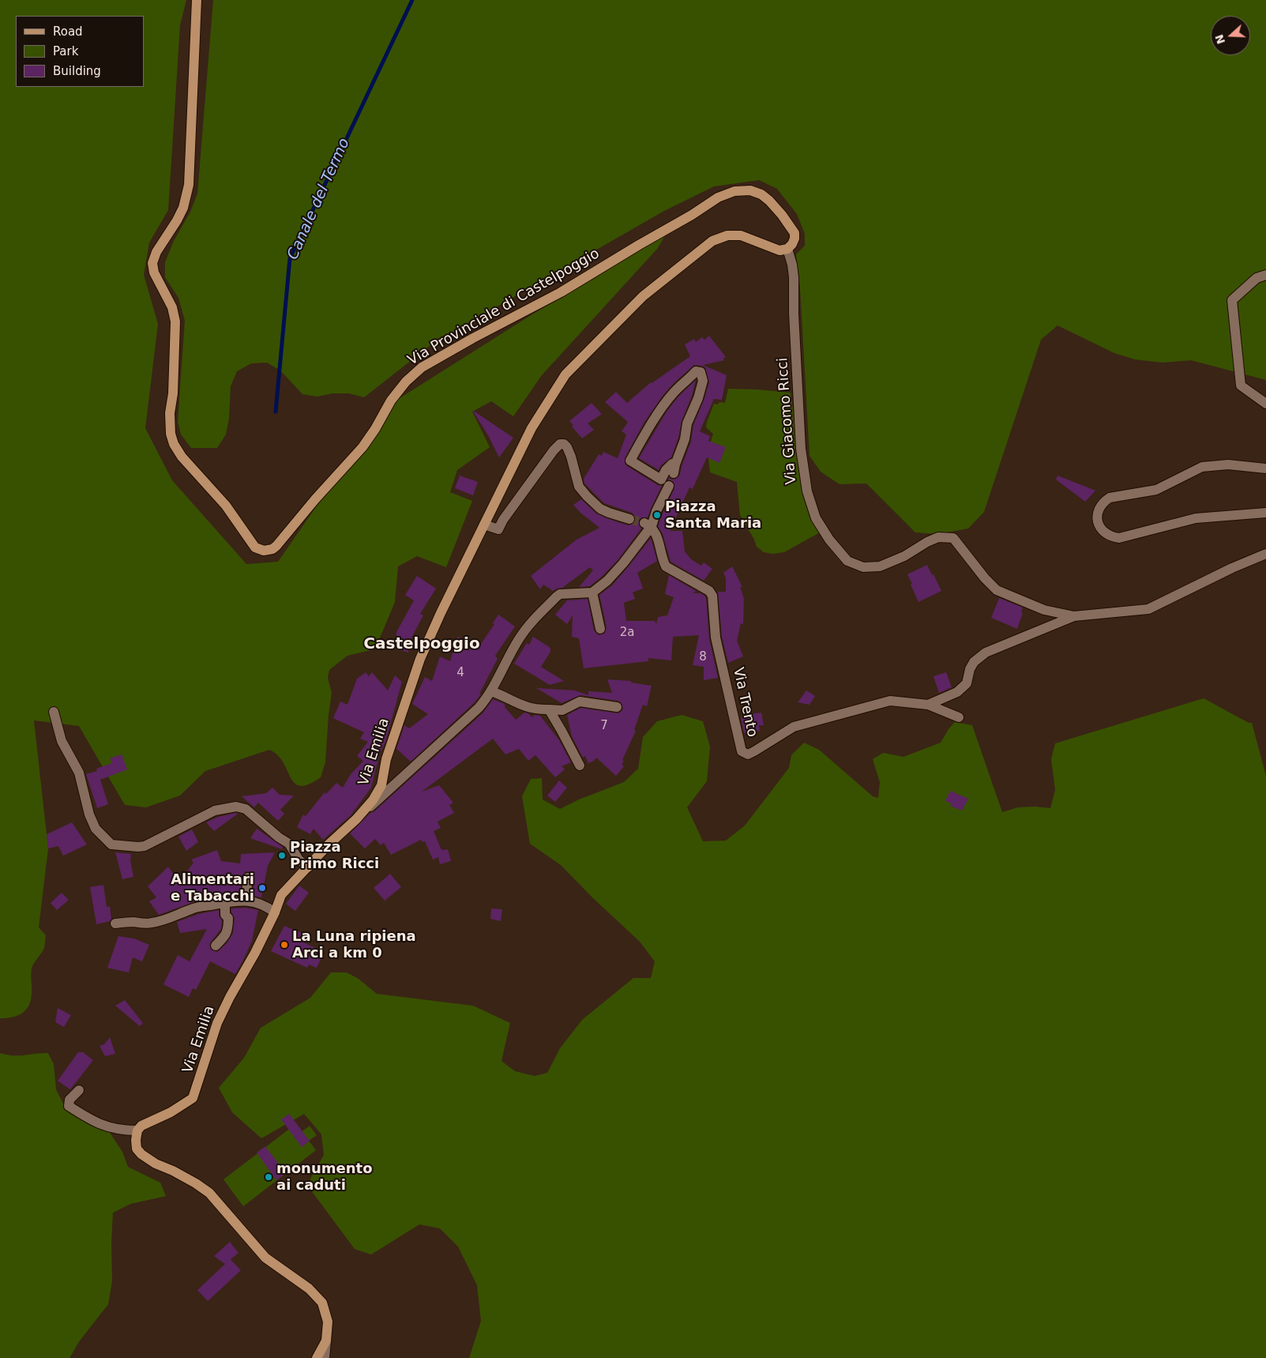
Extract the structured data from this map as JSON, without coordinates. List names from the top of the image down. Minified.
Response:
{"streets":{"main road":["Via Provinciale di Castelpoggio","Via Emilia"],"street":["Via Giacomo Ricci","Via Trento"]},"crossings":[["Via Provinciale di Castelpoggio","Via Giacomo Ricci"],["Via Giacomo Ricci","Via Trento"]],"districts":["Castelpoggio"],"water":["Canale del Termo"],"places":["Piazza Santa Maria","Piazza Primo Ricci","Alimentari e Tabacchi","La Luna ripiena Arci a km 0","monumento ai caduti"],"house_numbers":["2a","8","4","7"],"legend":["Road","Park","Building"],"north":"left"}
